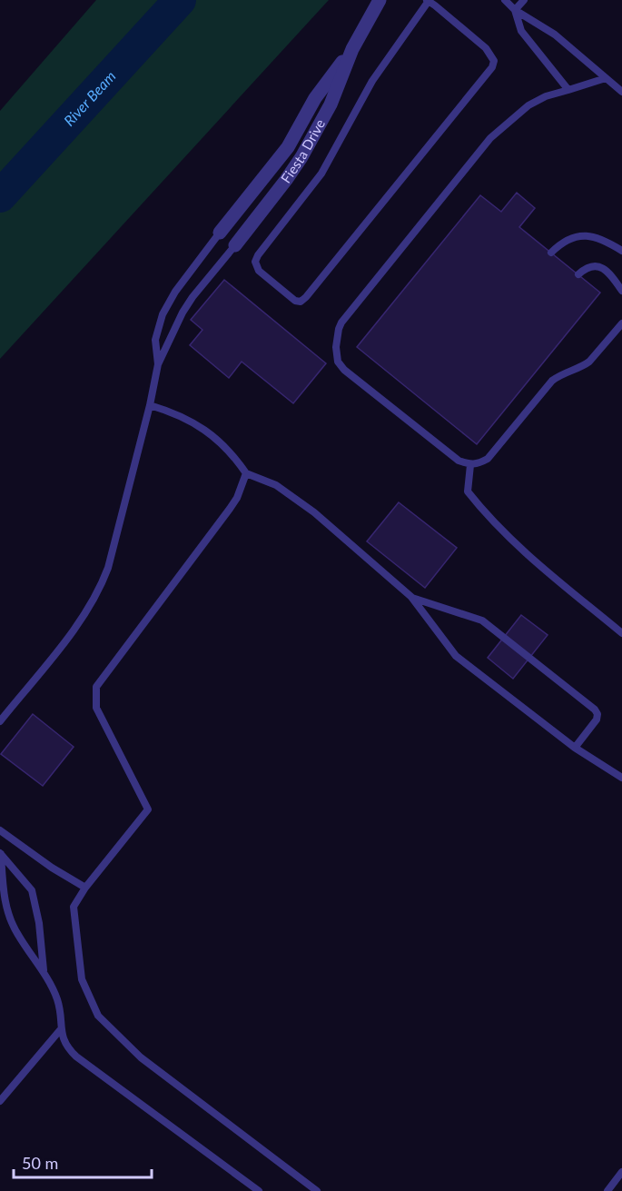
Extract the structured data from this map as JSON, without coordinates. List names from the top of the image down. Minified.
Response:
{"streets":{"street":["Fiesta Drive"]},"water":["River Beam"],"scale_bar":"50 m"}
